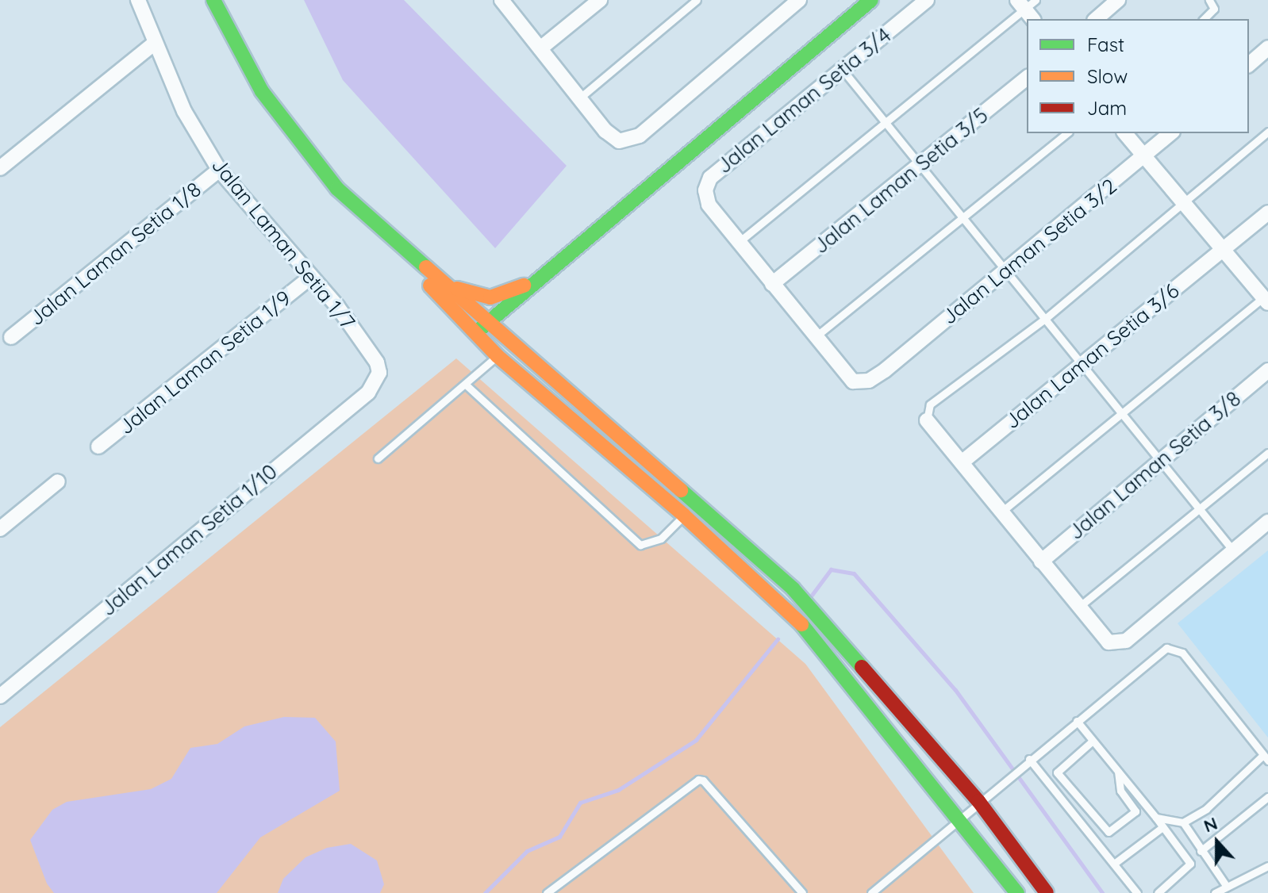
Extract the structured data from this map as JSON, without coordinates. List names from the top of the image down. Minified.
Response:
{"streets":{"street":["Jalan Laman Setia 3/4","Jalan Laman Setia 3/5","Jalan Laman Setia 1/7","Jalan Laman Setia 3/2","Jalan Laman Setia 1/8","Jalan Laman Setia 3/6","Jalan Laman Setia 1/9","Jalan Laman Setia 3/8","Jalan Laman Setia 1/10"]},"crossings":[["Jalan Laman Setia 1/7","Jalan Laman Setia 1/8"],["Jalan Laman Setia 1/7","Jalan Laman Setia 1/9"],["Jalan Laman Setia 1/7","Jalan Laman Setia 1/10"]],"legend":["Fast","Slow","Jam"],"north":"top"}
